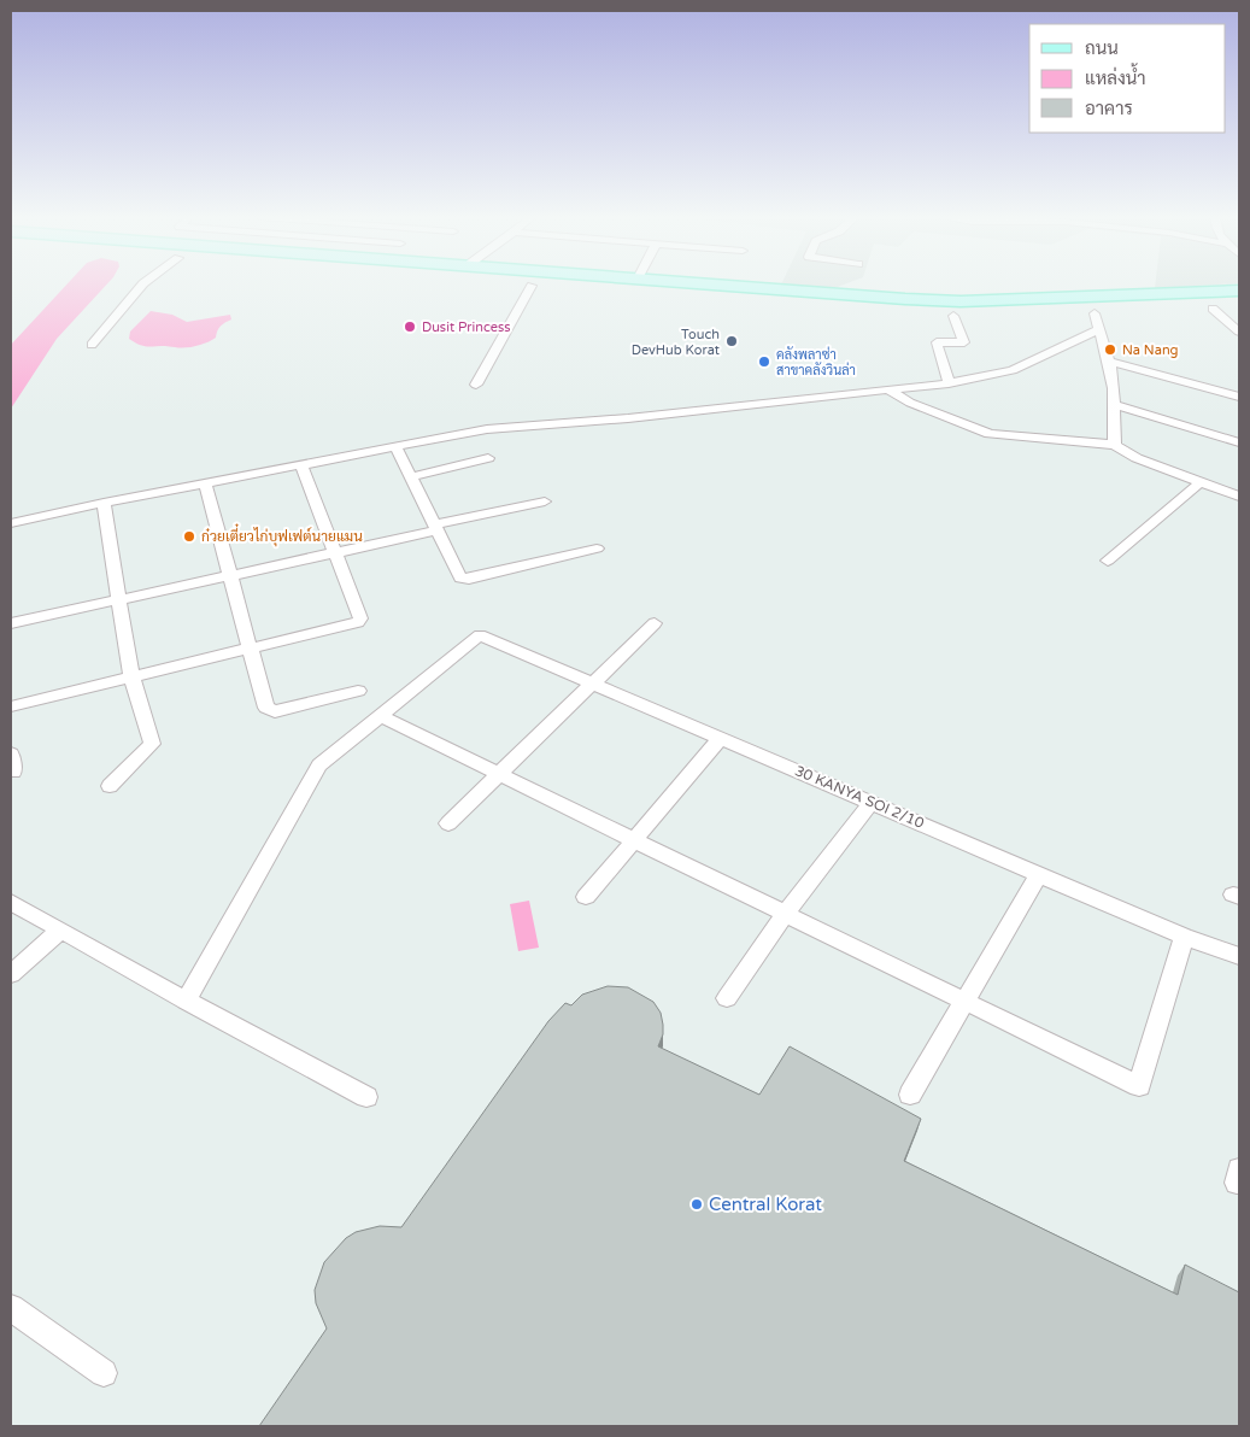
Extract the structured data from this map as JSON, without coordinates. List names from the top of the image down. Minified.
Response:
{"streets":{"street":["30 KANYA SOI 2/10"]},"places":["Dusit Princess","Touch DevHub Korat","Na Nang","คลังพลาซ่า สาขาคลังวินล่า","ก๋วยเตี๋ยวไก่บุฟเฟต์นายแมน","Central Korat"],"legend":["ถนน","แหล่งน้ำ","อาคาร"]}
